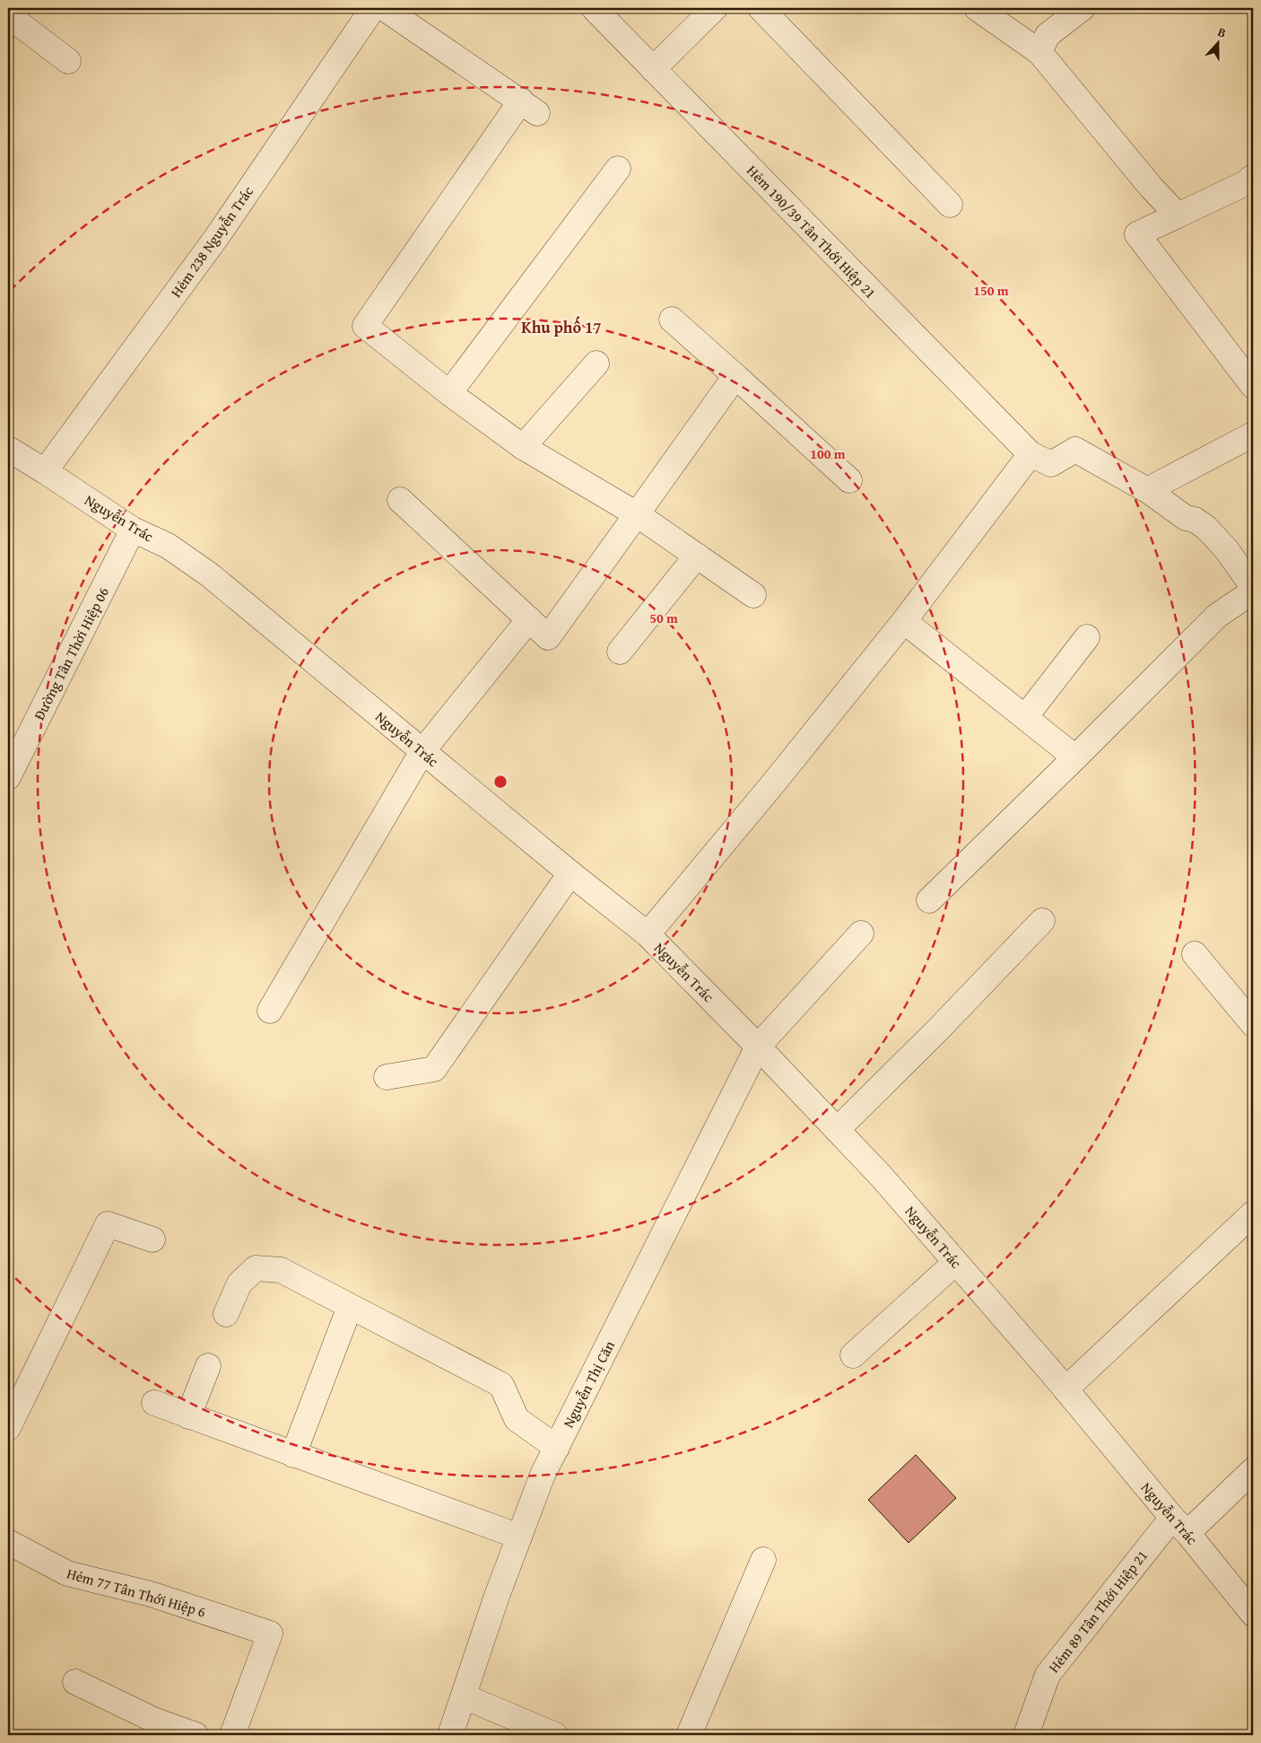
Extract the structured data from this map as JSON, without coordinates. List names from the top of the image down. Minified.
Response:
{"streets":{"street":["Hẻm 190/39 Tân Thới Hiệp 21","Hẻm 238 Nguyễn Trác","Nguyễn Trác","Đường Tân Thời Hiệp 06","Nguyễn Thị Căn","Hẻm 77 Tân Thới Hiệp 6","Hẻm 89 Tân Thới Hiệp 21"]},"crossings":[["Hẻm 238 Nguyễn Trác","Nguyễn Trác"],["Nguyễn Trác","Đường Tân Thời Hiệp 06"],["Nguyễn Trác","Nguyễn Thị Căn"],["Nguyễn Trác","Hẻm 89 Tân Thới Hiệp 21"]],"districts":["Khu phố 17"],"north":"top","rings":["150 m","100 m","50 m"]}
